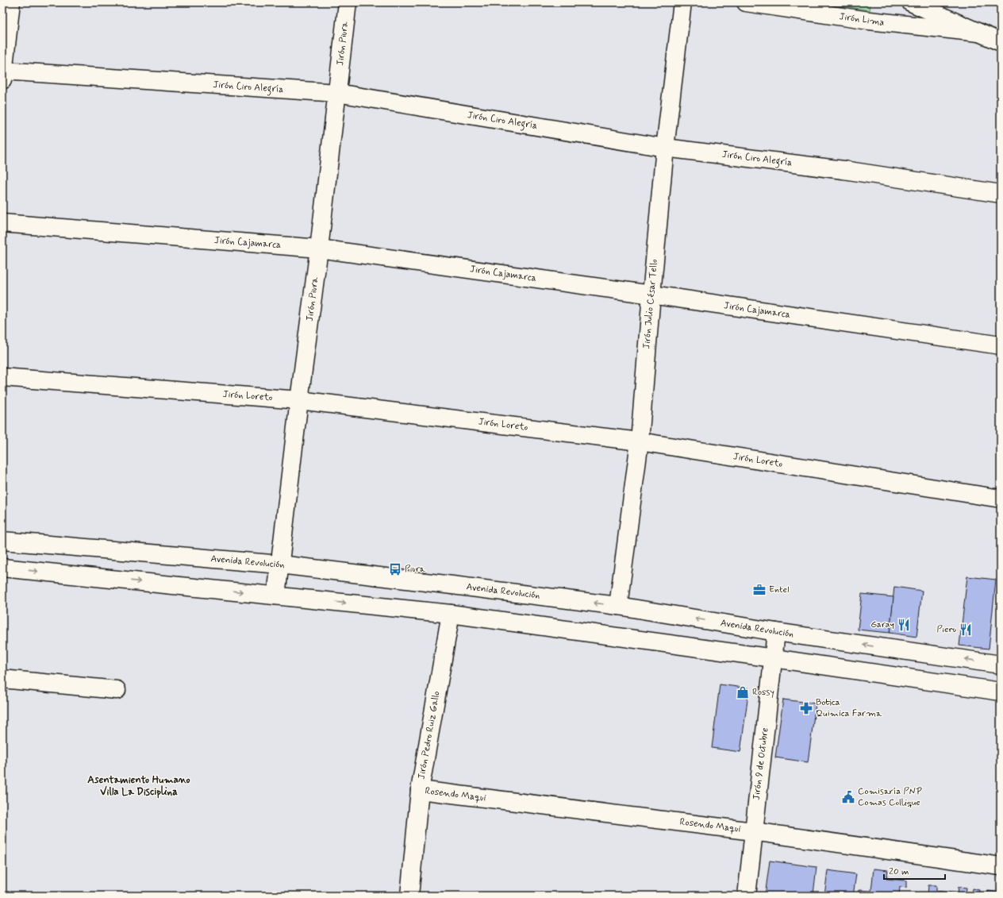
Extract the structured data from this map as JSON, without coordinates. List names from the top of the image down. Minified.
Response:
{"streets":{"street":["Jirón Lima","Jirón Piura","Jirón Ciro Alegría","Jirón Cajamarca","Jirón Julio César Tello","Jirón Loreto","Avenida Revolución","Jirón Pedro Ruiz Gallo","Jirón 9 de Octubre","Rosendo Maqui"]},"crossings":[["Jirón Piura","Jirón Ciro Alegría"],["Jirón Piura","Jirón Cajamarca"],["Jirón Piura","Jirón Loreto"],["Jirón Piura","Avenida Revolución"],["Jirón Ciro Alegría","Jirón Julio César Tello"],["Jirón Cajamarca","Jirón Julio César Tello"],["Jirón Julio César Tello","Jirón Loreto"],["Jirón Julio César Tello","Avenida Revolución"],["Avenida Revolución","Jirón 9 de Octubre"],["Jirón Pedro Ruiz Gallo","Rosendo Maqui"],["Jirón 9 de Octubre","Rosendo Maqui"]],"districts":["Asentamiento Humano Villa La Disciplina"],"places":{"bus stop":["Piura"],"office":["Entel"],"restaurant":["Garay","Piero"],"shop":["Rossy"],"pharmacy":["Botica Quimica Farma"],"public building":["Comisaría PNP Comas Collique"]},"scale_bar":"20 m"}
